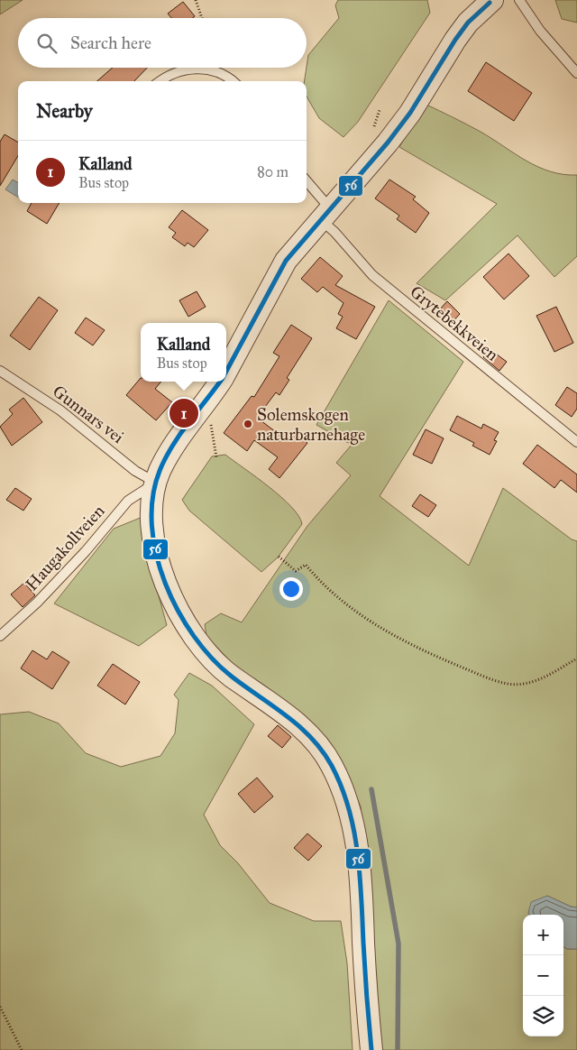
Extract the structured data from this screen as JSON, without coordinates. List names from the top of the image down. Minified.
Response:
{"streets":{"lane":["Grytebekkveien","Gunnars vei","Haugakollveien"]},"crossings":[["Gunnars vei","Haugakollveien"]],"places":["Solemskogen naturbarnehage"],"lines":["transit line 56"],"page":{"search":"Search here","heading":"Nearby","list":[{"mark":"1","name":"Kalland","note":"Bus stop","value":"80 m"}],"popup":["Kalland","Bus stop"],"pins":"1","map_buttons":["+","−"]}}
